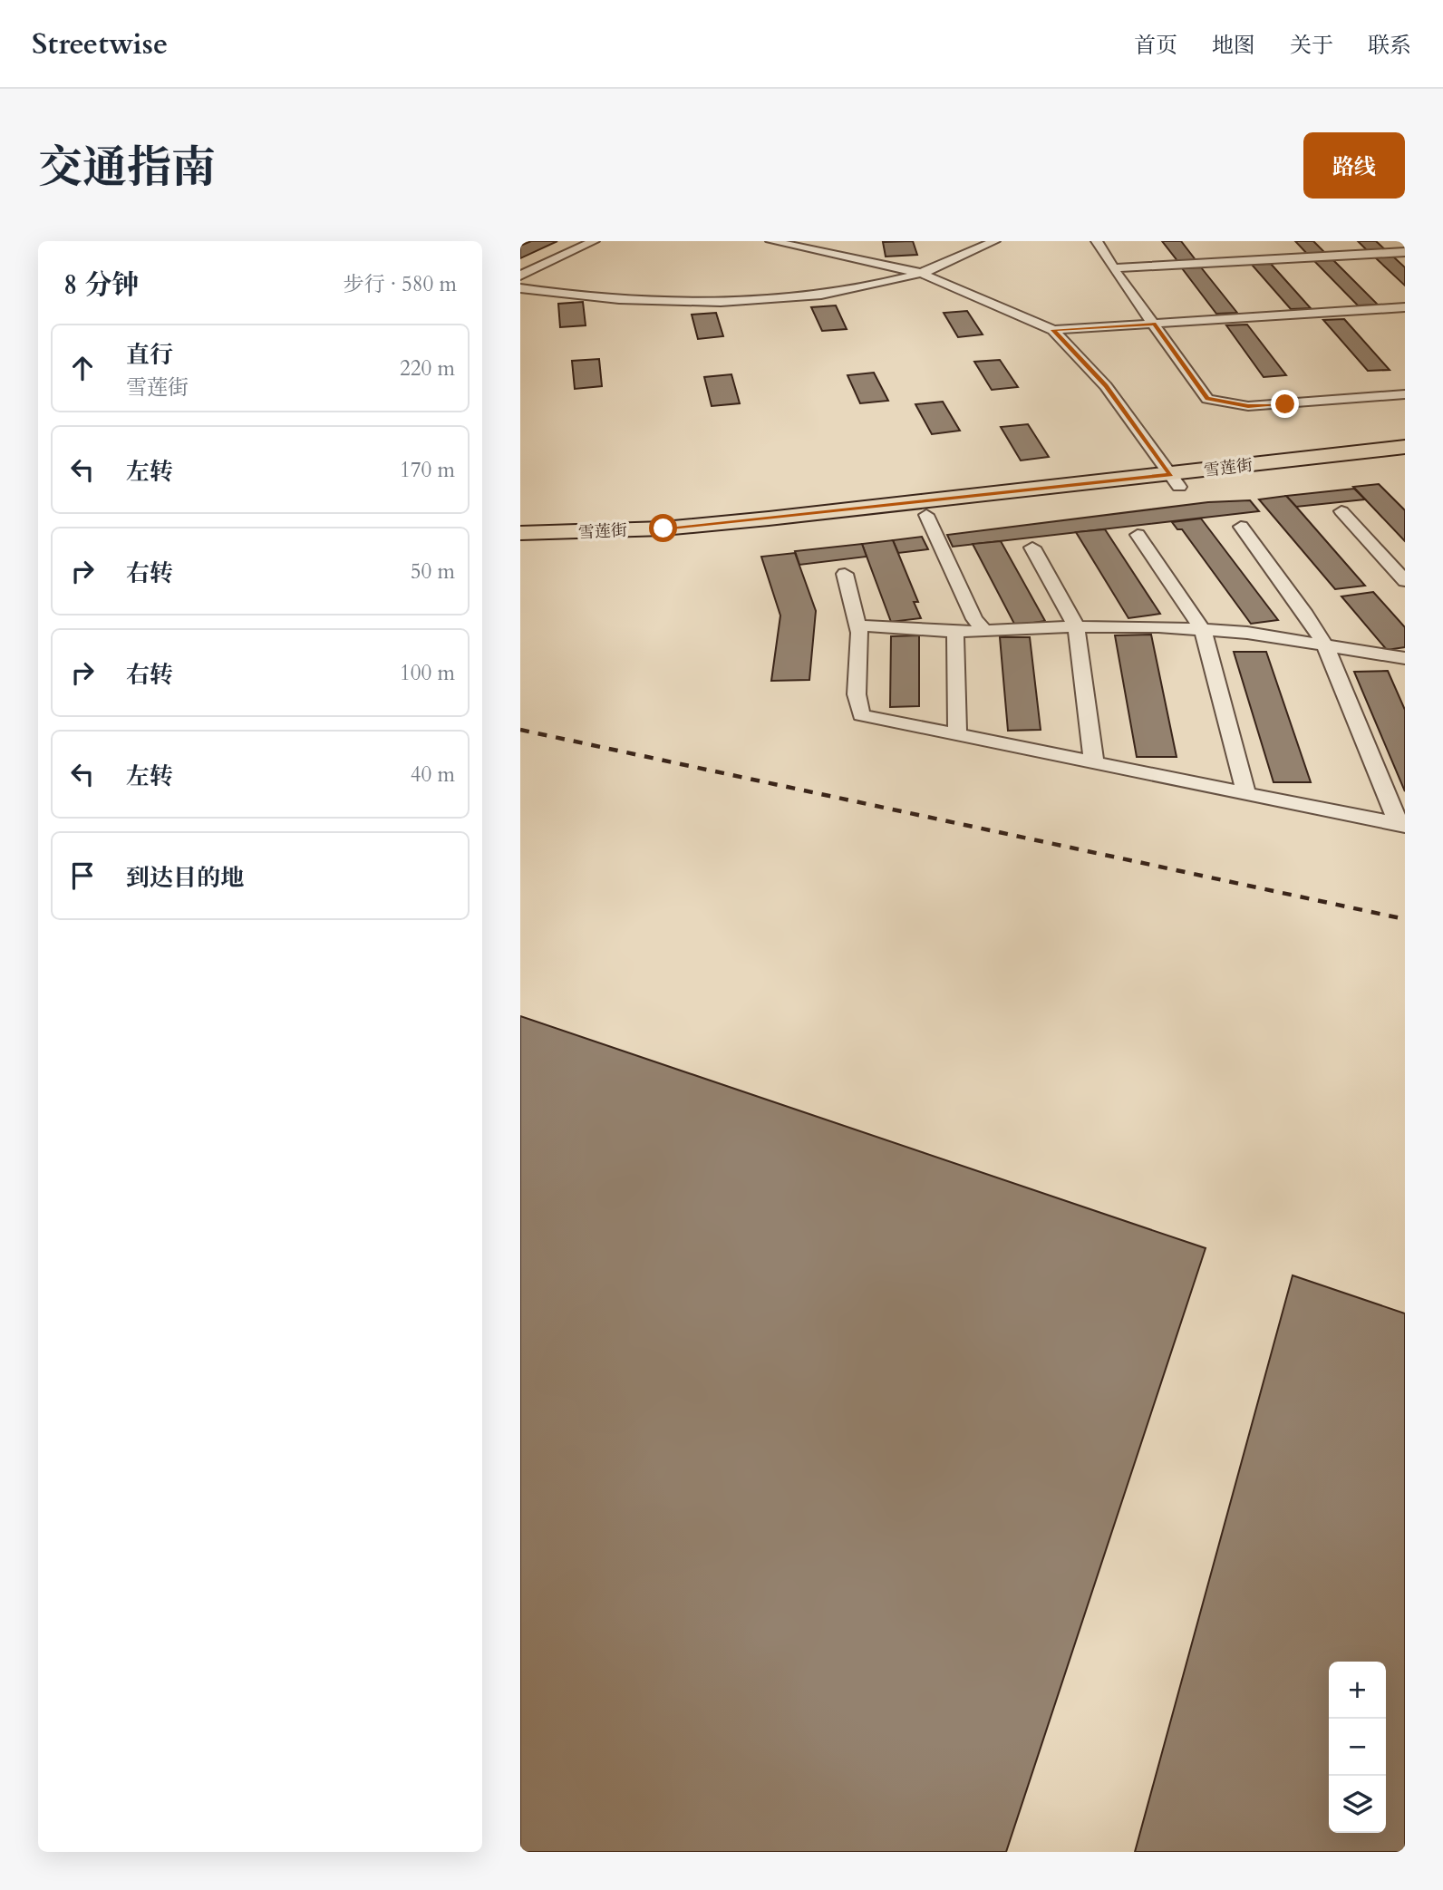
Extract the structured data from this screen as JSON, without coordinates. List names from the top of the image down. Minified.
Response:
{"streets":{"main road":["雪莲街"]},"page":{"header":"Streetwise","nav":["首页","地图","关于","联系"],"title":"交通指南","buttons":"路线","heading":["8 分钟","步行 · 580 m"],"list":[["直行","雪莲街","220 m"],["左转","170 m"],["右转","50 m"],["右转","100 m"],["左转","40 m"],"到达目的地"],"map_buttons":["+","−"]}}
